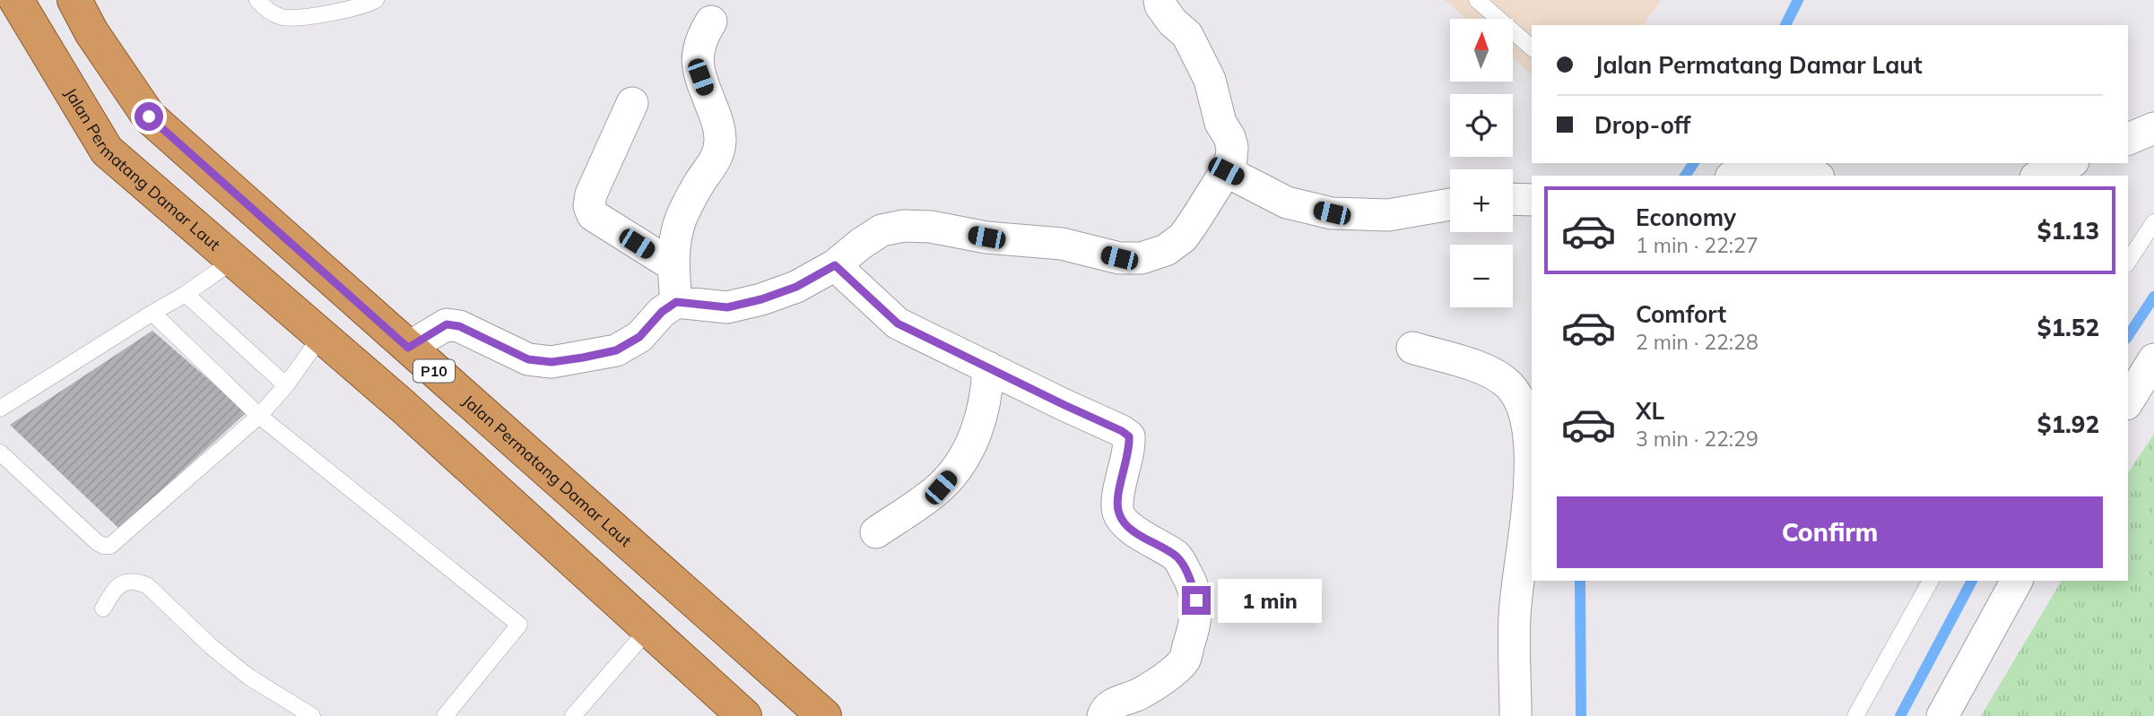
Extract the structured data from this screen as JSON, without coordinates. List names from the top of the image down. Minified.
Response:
{"streets":{"highway":["Jalan Permatang Damar Laut","P10"]},"north":"top","page":{"map_buttons":["+","−"],"banner":["Jalan Permatang Damar Laut","Drop-off"],"list":[{"name":"Economy","note":"1 min · 22:27","value":"$1.13"},{"name":"Comfort","note":"2 min · 22:28","value":"$1.52"},{"name":"XL","note":"3 min · 22:29","value":"$1.92"}],"buttons":"Confirm","bubble":"1 min"}}
